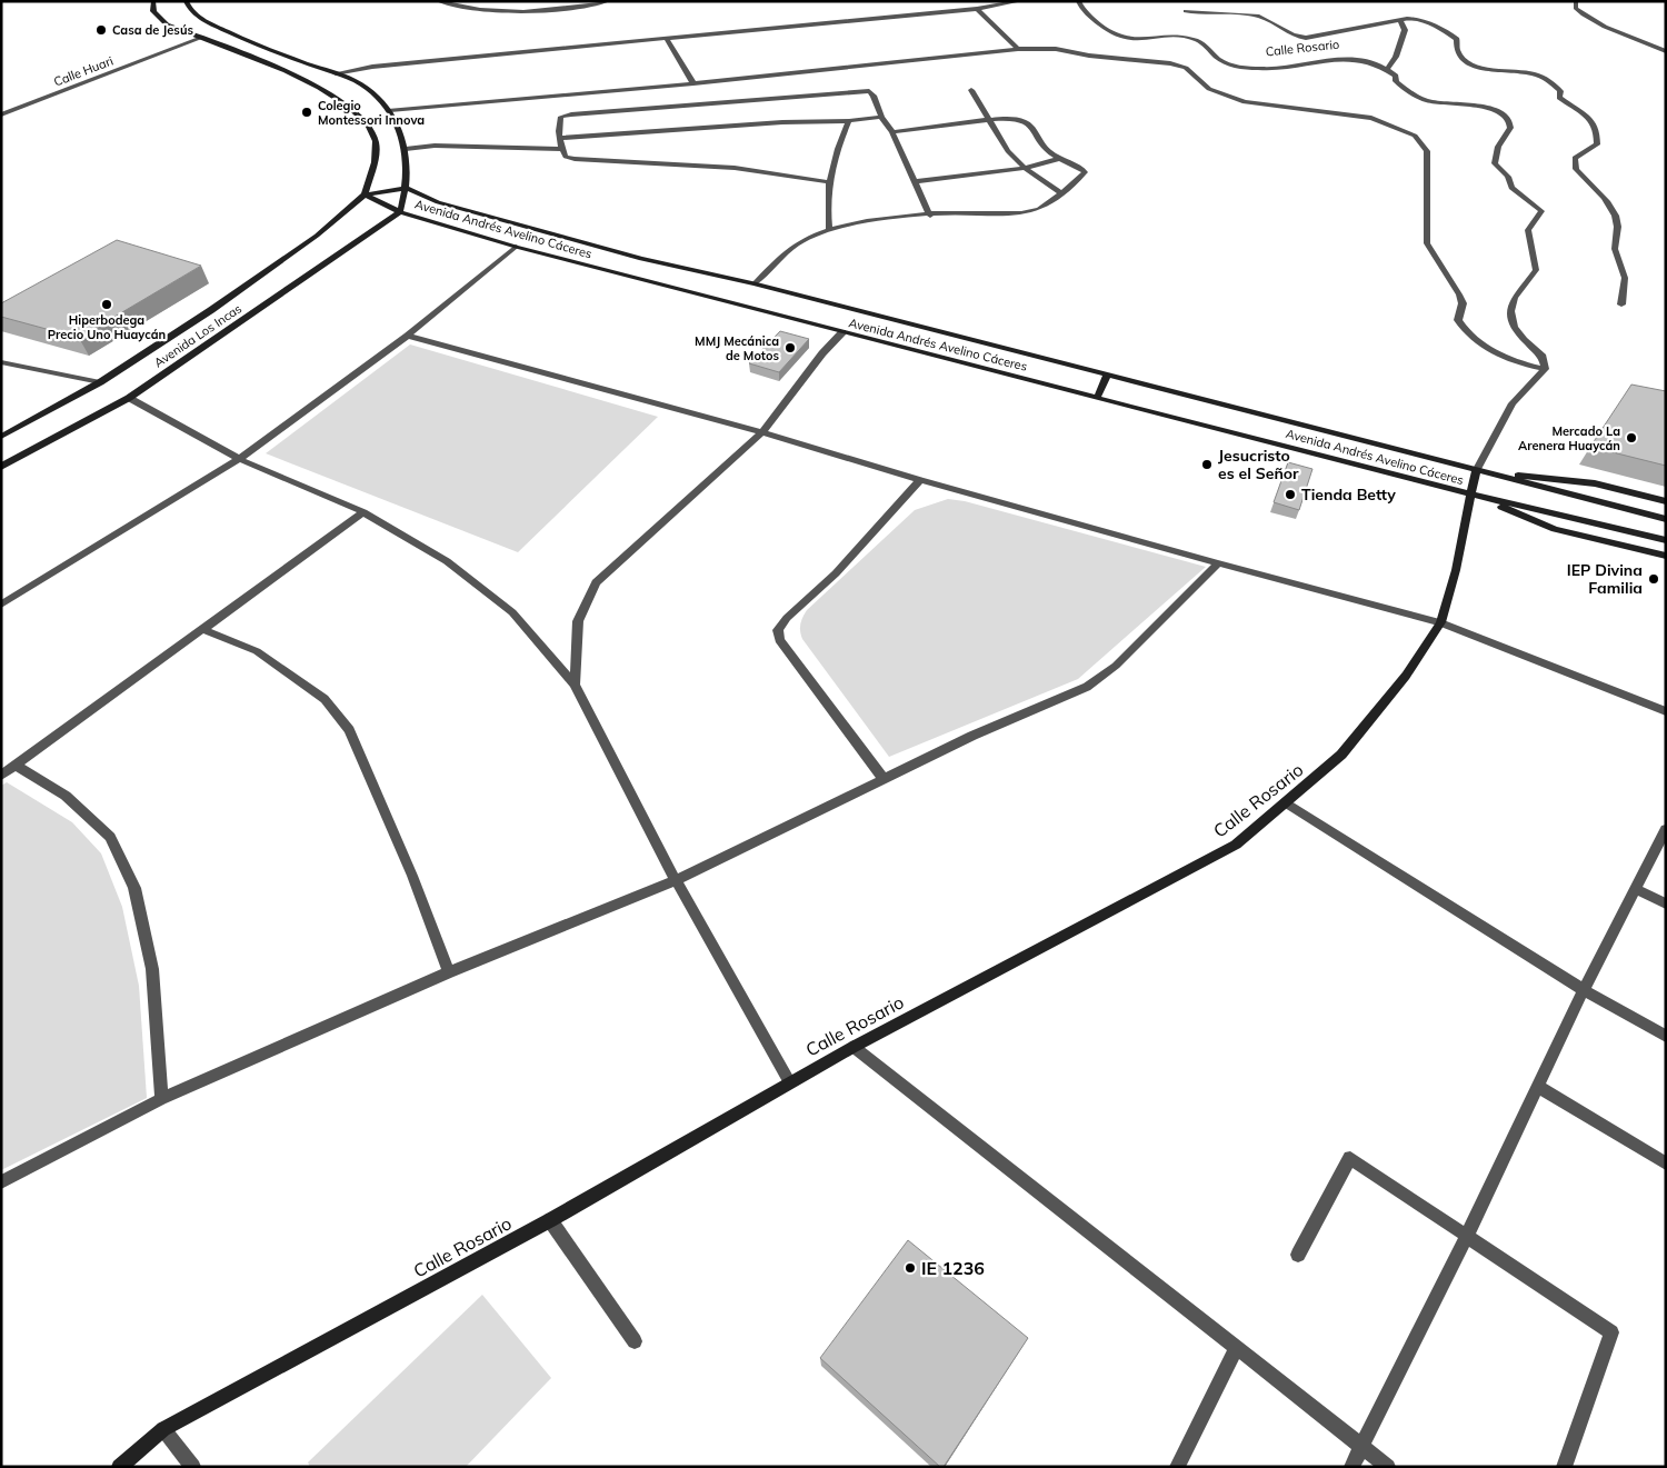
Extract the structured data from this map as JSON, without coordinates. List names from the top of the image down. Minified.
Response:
{"streets":{"main road":["Calle Rosario","Avenida Andrés Avelino Cáceres","Avenida Los Incas"],"street":["Calle Huari"]},"crossings":[["Calle Rosario","Avenida Andrés Avelino Cáceres"],["Avenida Andrés Avelino Cáceres","Avenida Los Incas"]],"places":["Casa de Jesús","Colegio Montessori Innova","Hiperbodega Precio Uno Huaycán","MMJ Mecánica de Motos","Mercado La Arenera Huaycán","Jesucristo es el Señor","Tienda Betty","IEP Divina Familia","IE 1236"]}
